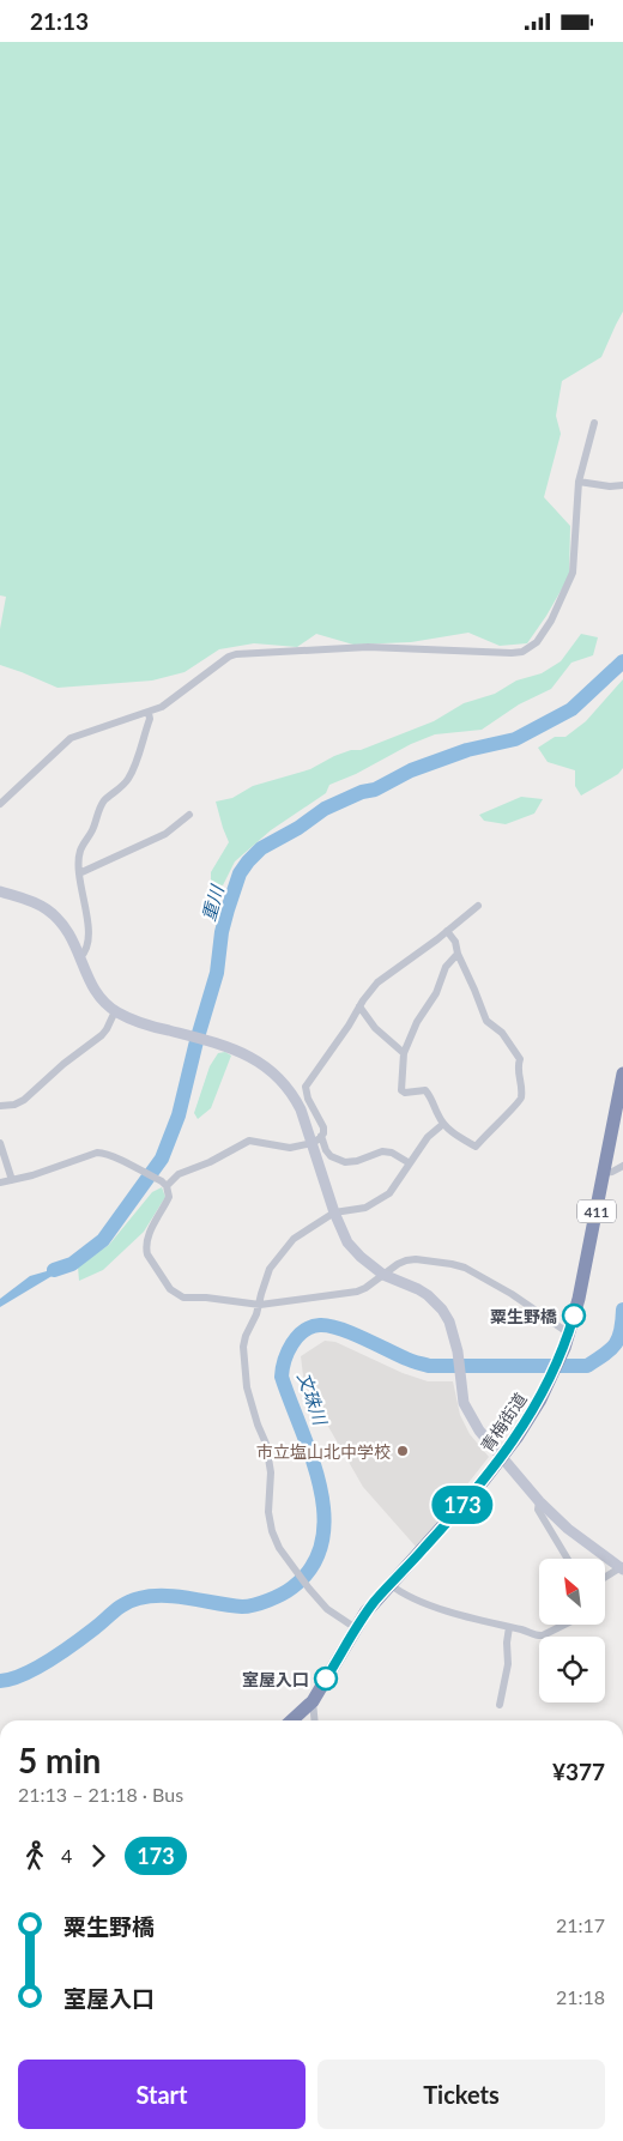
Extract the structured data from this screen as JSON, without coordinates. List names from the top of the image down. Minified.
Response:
{"streets":{"highway":["411","青梅街道"]},"water":["重川","文珠川"],"places":["粟生野橋","市立塩山北中学校","室屋入口"],"lines":["bus line 173"],"north":"top left","page":{"status":"21:13","on_map":"173","heading":["5 min","21:13 – 21:18 · Bus","¥377"],"legs":["4","173"],"list":[{"name":"粟生野橋","value":"21:17"},{"name":"室屋入口","value":"21:18"}],"buttons":["Start","Tickets"]}}
